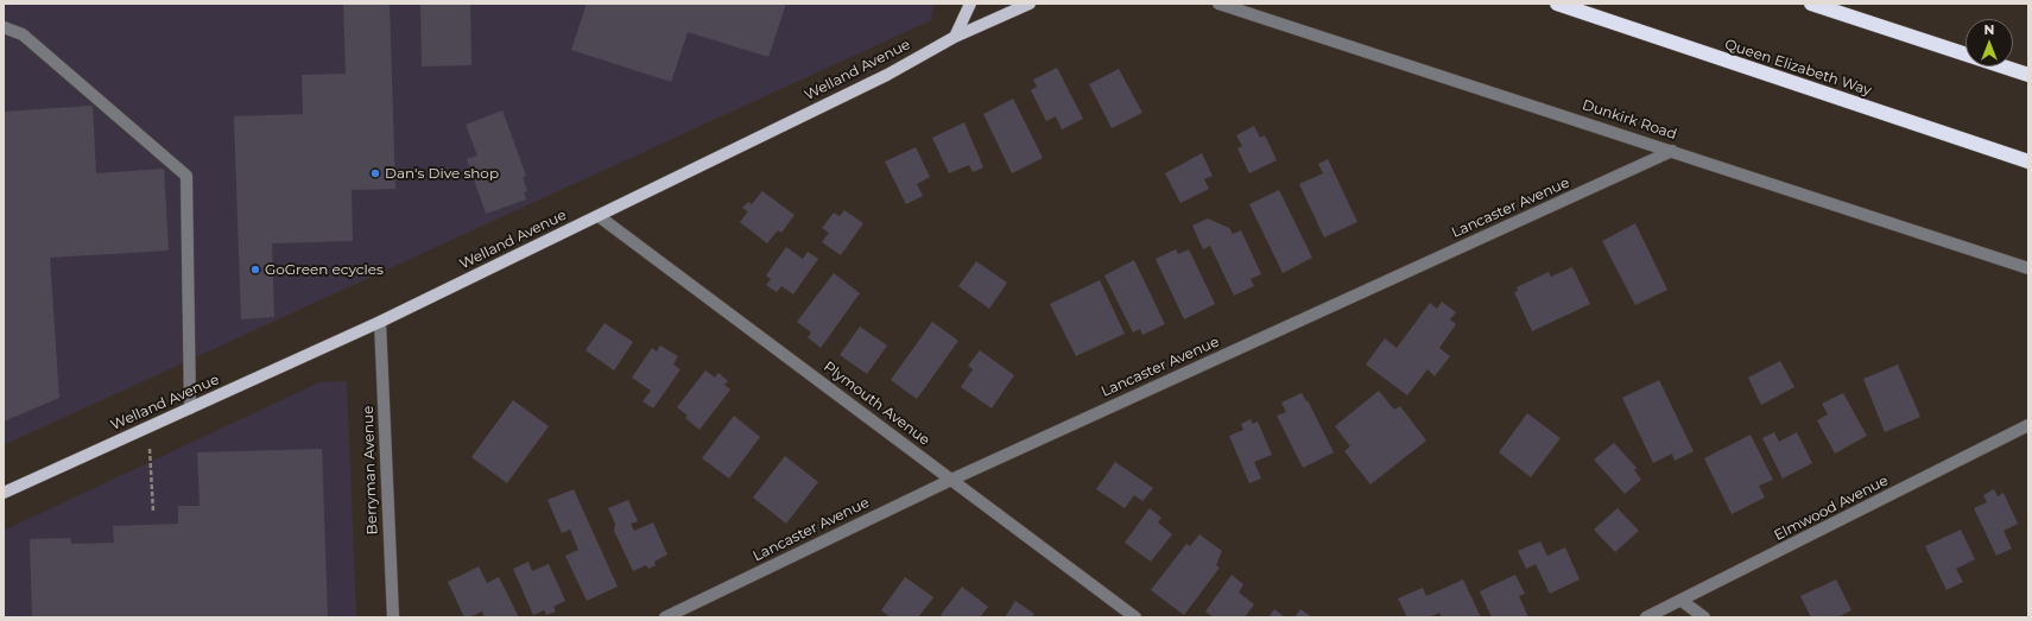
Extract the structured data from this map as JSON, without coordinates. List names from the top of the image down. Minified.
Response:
{"streets":{"highway":["Queen Elizabeth Way"],"main road":["Welland Avenue"],"street":["Dunkirk Road","Lancaster Avenue","Plymouth Avenue","Berryman Avenue","Elmwood Avenue"]},"crossings":[["Welland Avenue","Plymouth Avenue"],["Welland Avenue","Berryman Avenue"],["Dunkirk Road","Lancaster Avenue"],["Lancaster Avenue","Plymouth Avenue"]],"places":["Dan's Dive shop","GoGreen ecycles"],"north":"top"}
